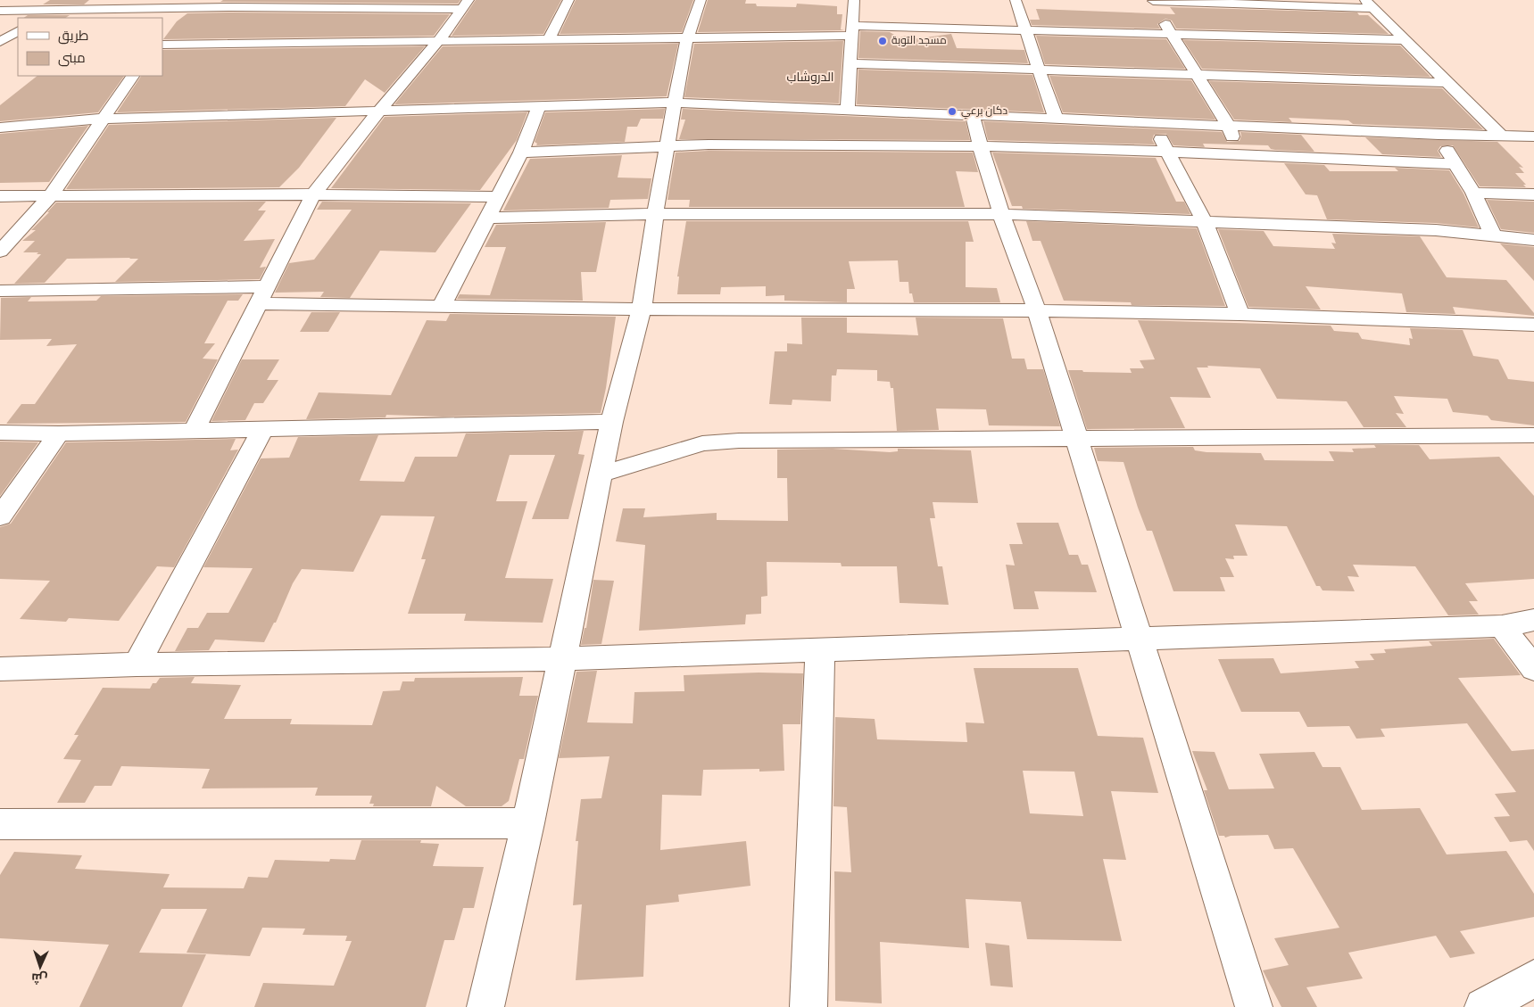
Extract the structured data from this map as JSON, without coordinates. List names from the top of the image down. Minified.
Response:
{"districts":["الدروشاب"],"places":["مسجد التوبة","دكان برعي"],"legend":["طريق","مبنى"],"north":"bottom"}
